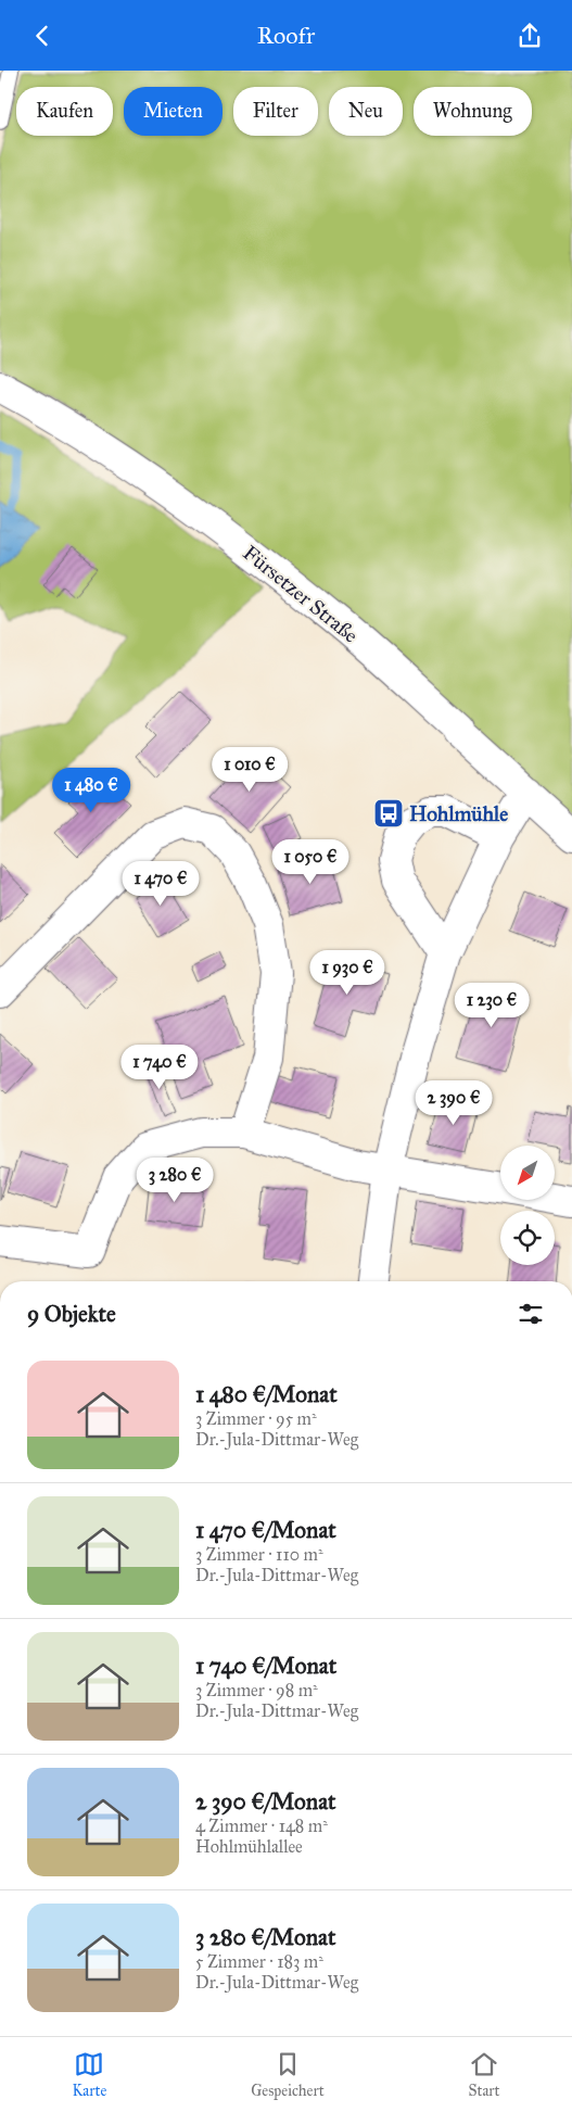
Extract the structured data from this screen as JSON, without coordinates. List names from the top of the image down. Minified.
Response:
{"streets":{"street":["Fürsetzer Straße"]},"places":{"bus stop":["Hohlmühle"]},"north":"bottom left","page":{"header":"Roofr","chip":["Kaufen","Mieten","Filter","Neu","Wohnung"],"price":["1 010 €","1 480 €","1 050 €","1 470 €","1 930 €","1 230 €","1 740 €","2 390 €","3 280 €"],"heading":"9 Objekte","list":[{"name":"1 480 €/Monat","note":"3 Zimmer · 95 m² · Dr.-Jula-Dittmar-Weg"},{"name":"1 470 €/Monat","note":"3 Zimmer · 110 m² · Dr.-Jula-Dittmar-Weg"},{"name":"1 740 €/Monat","note":"3 Zimmer · 98 m² · Dr.-Jula-Dittmar-Weg"},{"name":"2 390 €/Monat","note":"4 Zimmer · 148 m² · Hohlmühlallee"},{"name":"3 280 €/Monat","note":"5 Zimmer · 183 m² · Dr.-Jula-Dittmar-Weg"}],"tabs":["Karte","Gespeichert","Start"]}}
